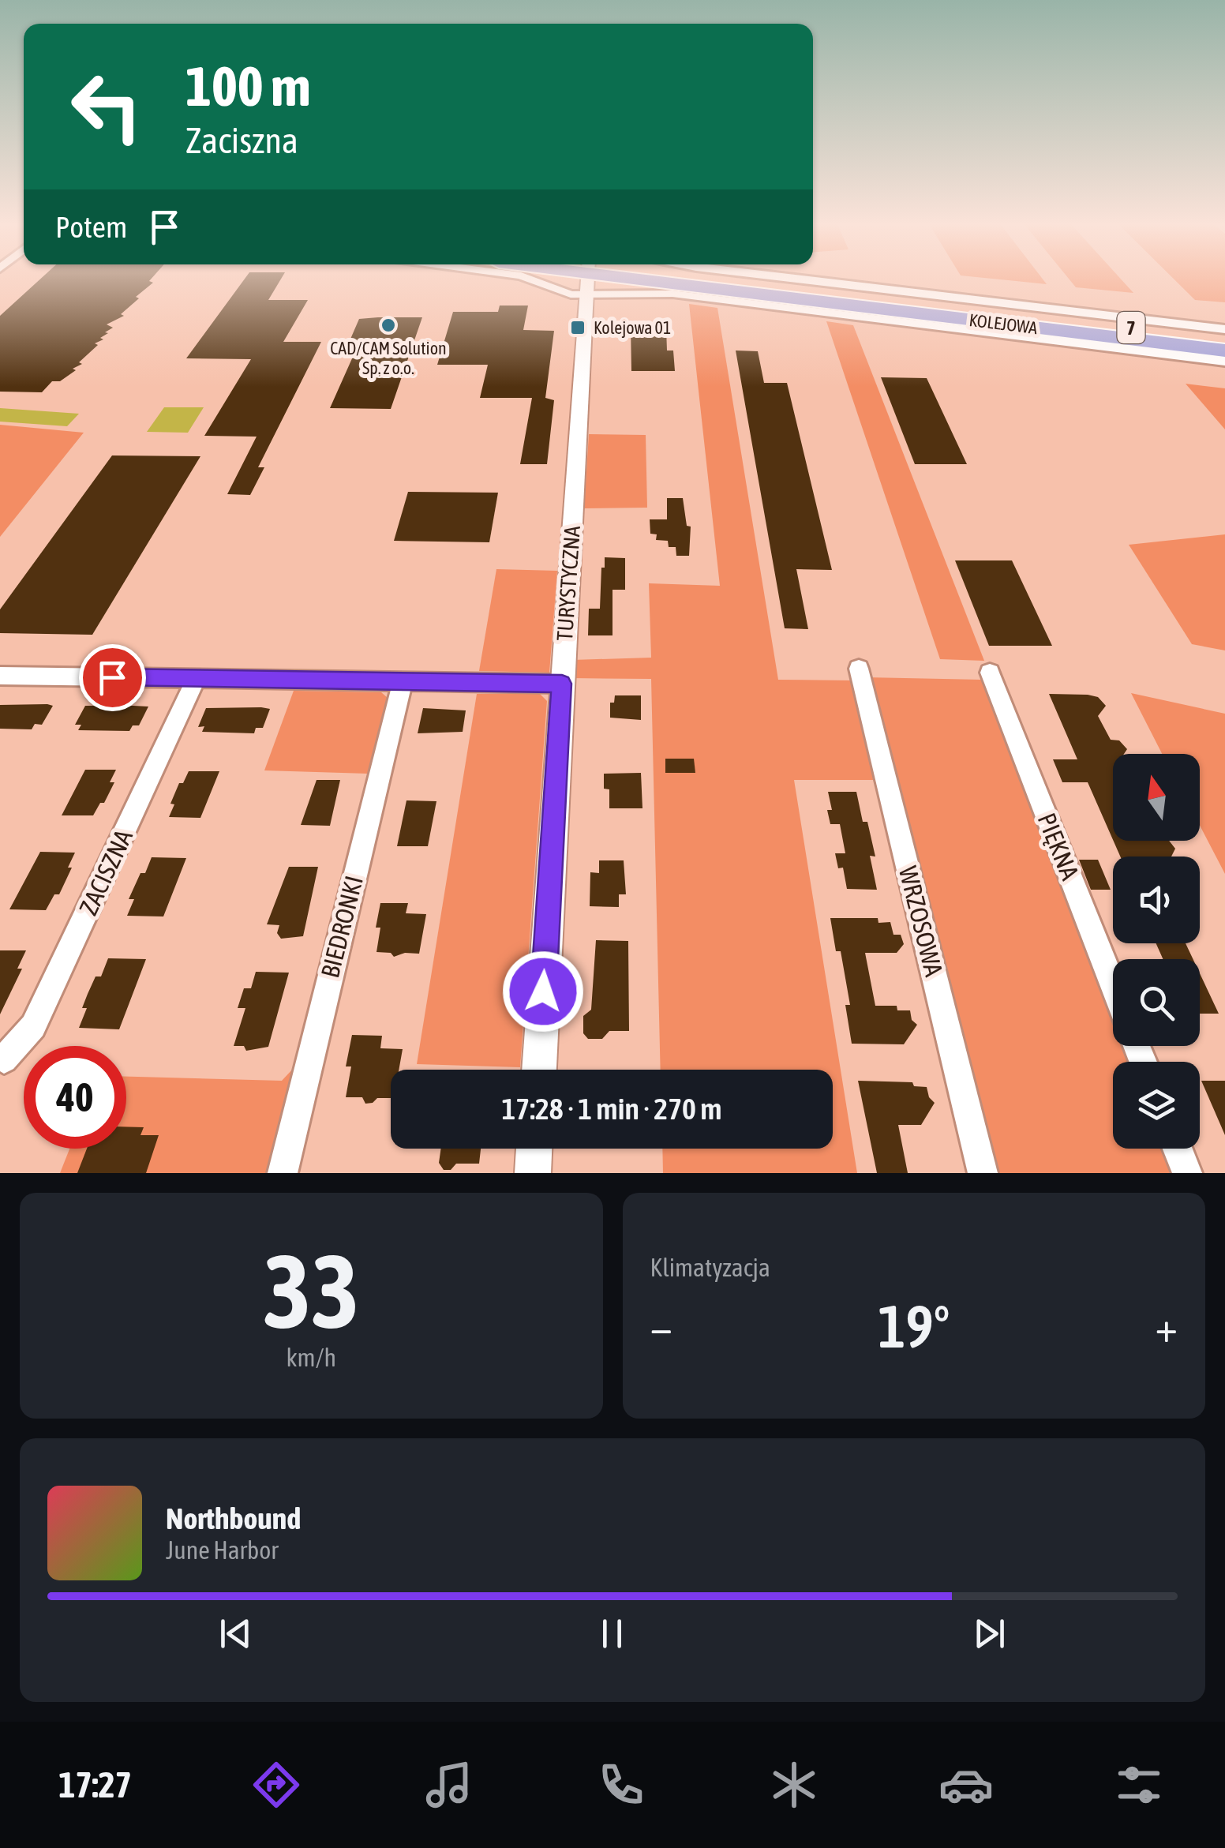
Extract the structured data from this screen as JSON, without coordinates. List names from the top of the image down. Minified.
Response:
{"streets":{"highway":["KOLEJOWA","7"],"street":["TURYSTYCZNA","PIĘKNA","ZACISZNA","WRZOSOWA","BIEDRONKI"]},"places":{"other":["CAD/CAM Solution Sp. z o.o."],"transit":["Kolejowa 01"]},"north":"top","page":{"turn":["100 m","Zaciszna"],"then":"Potem","limit":"40","trip":"17:28 · 1 min · 270 m","tile":[["33","km/h"],"Klimatyzacja"],"heat":["−","19°","+"],"song":["Northbound","June Harbor"],"tabs":"17:27"}}
